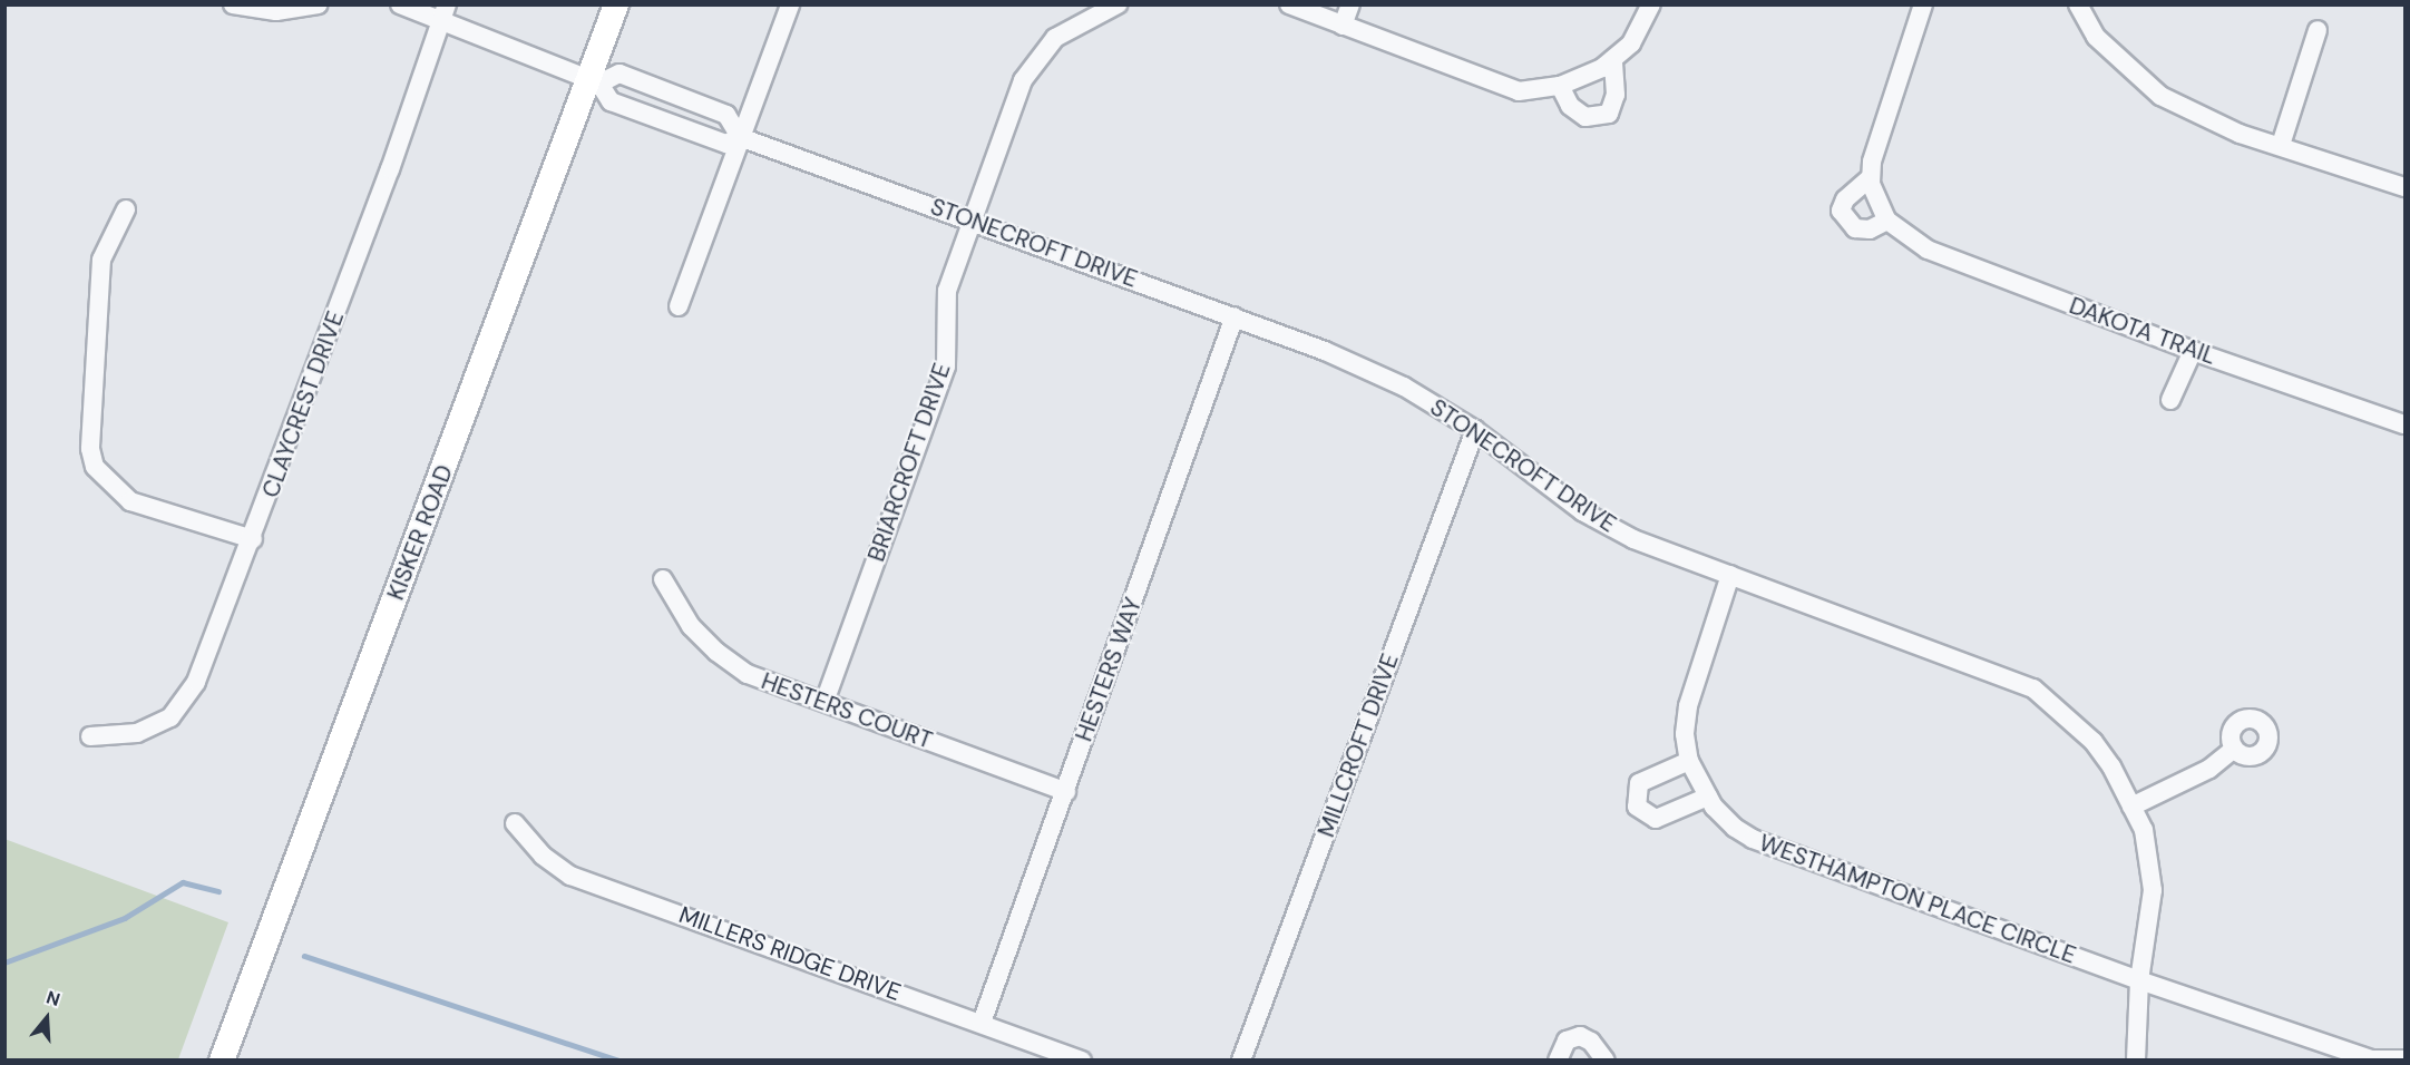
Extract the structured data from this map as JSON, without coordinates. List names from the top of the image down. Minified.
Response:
{"streets":{"main road":["KISKER ROAD"],"street":["STONECROFT DRIVE","DAKOTA TRAIL","CLAYCREST DRIVE","BRIARCROFT DRIVE","HESTERS WAY","HESTERS COURT","MILLCROFT DRIVE","WESTHAMPTON PLACE CIRCLE","MILLERS RIDGE DRIVE"]},"crossings":[["STONECROFT DRIVE","BRIARCROFT DRIVE"],["STONECROFT DRIVE","KISKER ROAD"],["STONECROFT DRIVE","HESTERS WAY"],["STONECROFT DRIVE","MILLCROFT DRIVE"],["STONECROFT DRIVE","WESTHAMPTON PLACE CIRCLE"],["BRIARCROFT DRIVE","HESTERS COURT"],["HESTERS WAY","HESTERS COURT"],["HESTERS WAY","MILLERS RIDGE DRIVE"]],"north":"top"}
